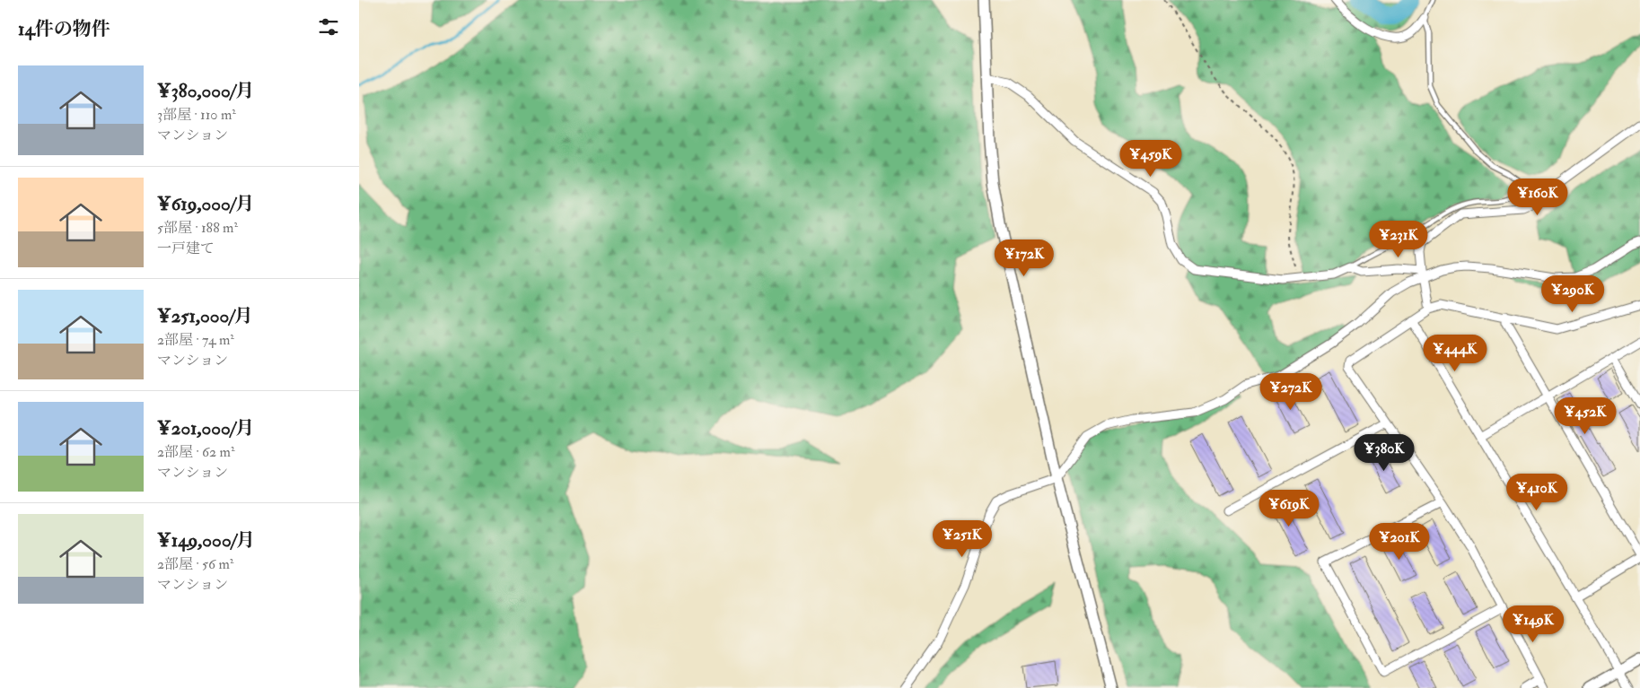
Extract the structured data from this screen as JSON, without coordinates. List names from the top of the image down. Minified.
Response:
{"page":{"heading":"14件の物件","list":[{"name":"¥380,000/月","note":"3部屋 · 110 m² · マンション"},{"name":"¥619,000/月","note":"5部屋 · 188 m² · 一戸建て"},{"name":"¥251,000/月","note":"2部屋 · 74 m² · マンション"},{"name":"¥201,000/月","note":"2部屋 · 62 m² · マンション"},{"name":"¥149,000/月","note":"2部屋 · 56 m² · マンション"}],"price":["¥459K","¥160K","¥231K","¥172K","¥290K","¥444K","¥272K","¥452K","¥380K","¥410K","¥619K","¥251K","¥201K","¥149K"]}}
